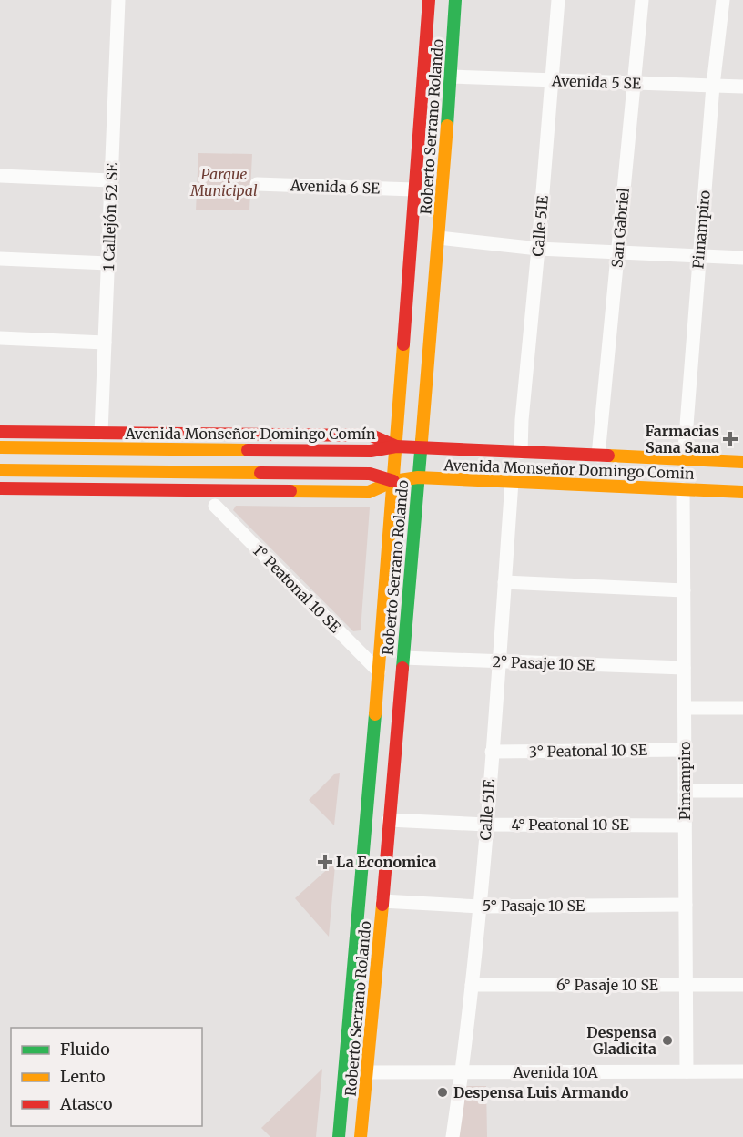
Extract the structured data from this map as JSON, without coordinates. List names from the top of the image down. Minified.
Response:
{"streets":{"main road":["Roberto Serrano Rolando","Avenida Monseñor Domingo Comín","Avenida Monseñor Domingo Comin"],"street":["Avenida 5 SE","Avenida 6 SE","1 Callejón 52 SE","Calle 51E","San Gabriel","Pimampiro","1° Peatonal 10 SE","2° Pasaje 10 SE","3° Peatonal 10 SE","4° Peatonal 10 SE","5° Pasaje 10 SE","6° Pasaje 10 SE","Avenida 10A"]},"crossings":[["Avenida 5 SE","Roberto Serrano Rolando"],["Avenida 5 SE","Calle 51E"],["Avenida 5 SE","San Gabriel"],["Avenida 5 SE","Pimampiro"],["Roberto Serrano Rolando","Avenida 6 SE"],["Roberto Serrano Rolando","Avenida Monseñor Domingo Comín"],["Roberto Serrano Rolando","Avenida Monseñor Domingo Comin"],["Roberto Serrano Rolando","1° Peatonal 10 SE"],["Roberto Serrano Rolando","2° Pasaje 10 SE"],["Roberto Serrano Rolando","4° Peatonal 10 SE"],["Roberto Serrano Rolando","5° Pasaje 10 SE"],["Roberto Serrano Rolando","Avenida 10A"],["1 Callejón 52 SE","Avenida Monseñor Domingo Comín"],["Calle 51E","Avenida Monseñor Domingo Comin"],["Calle 51E","2° Pasaje 10 SE"],["Calle 51E","3° Peatonal 10 SE"],["Calle 51E","4° Peatonal 10 SE"],["Calle 51E","5° Pasaje 10 SE"],["Calle 51E","6° Pasaje 10 SE"],["Calle 51E","Avenida 10A"],["San Gabriel","Avenida Monseñor Domingo Comin"],["Pimampiro","Avenida Monseñor Domingo Comin"],["Pimampiro","2° Pasaje 10 SE"],["Pimampiro","3° Peatonal 10 SE"],["Pimampiro","4° Peatonal 10 SE"],["Pimampiro","5° Pasaje 10 SE"],["Pimampiro","6° Pasaje 10 SE"],["Pimampiro","Avenida 10A"],["Avenida Monseñor Domingo Comín","Avenida Monseñor Domingo Comin"]],"parks":["Parque Municipal"],"places":{"health":["Farmacias Sana Sana","La Economica"],"other":["Despensa Gladicita","Despensa Luis Armando"]},"legend":["Fluido","Lento","Atasco"]}
